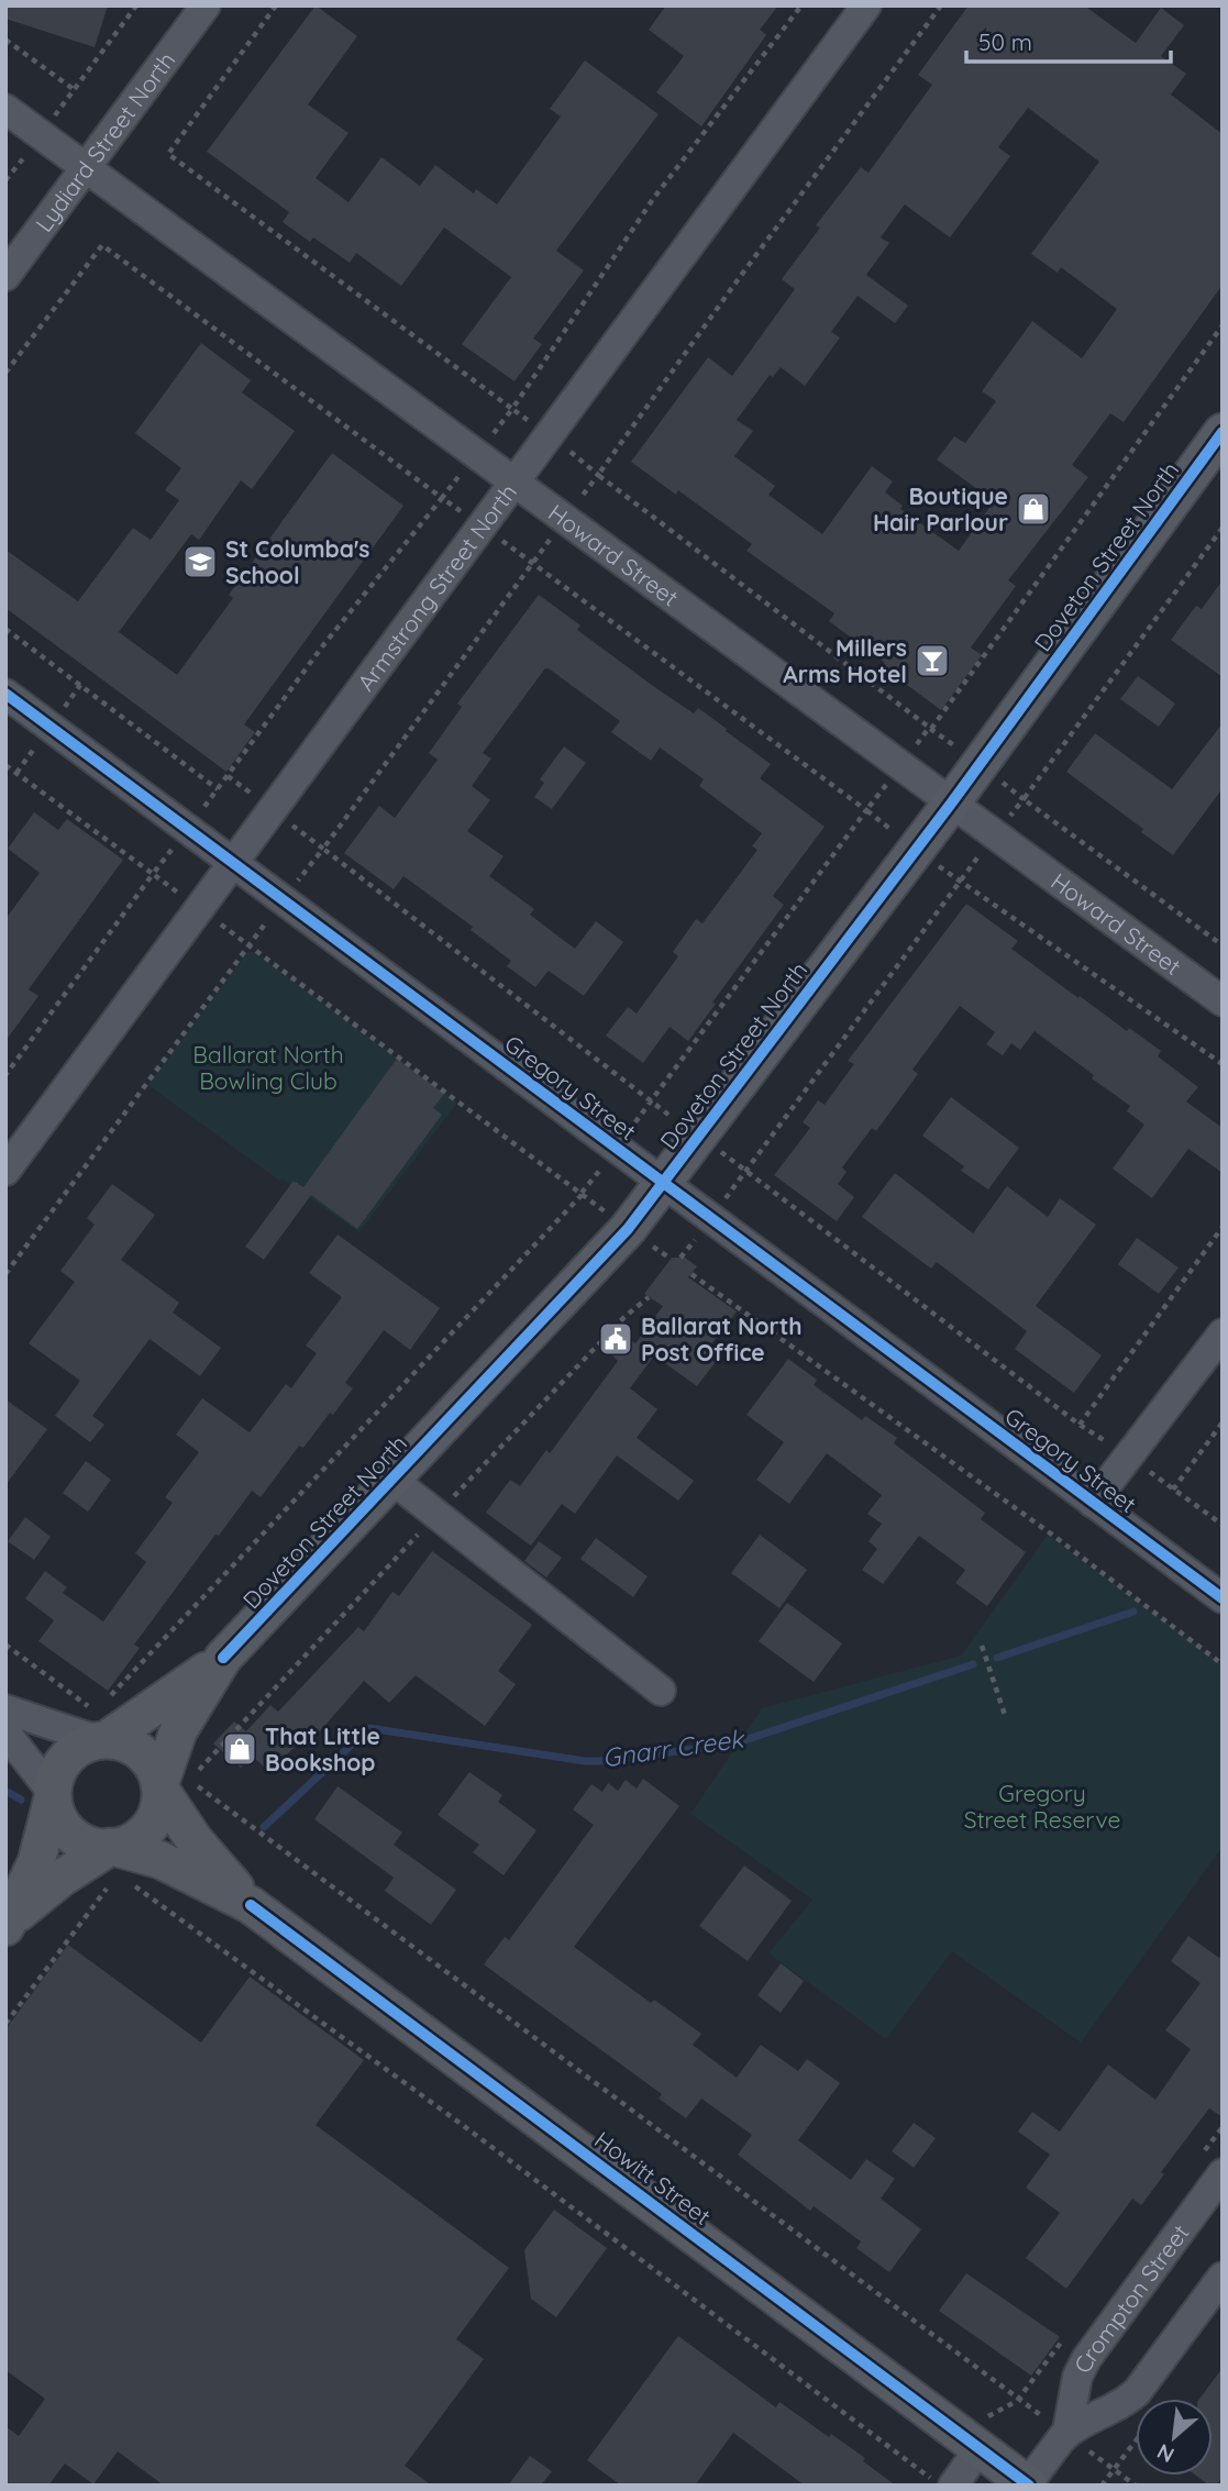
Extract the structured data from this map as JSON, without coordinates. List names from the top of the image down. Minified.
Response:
{"streets":{"main road":["Doveton Street North","Howitt Street"],"street":["Lydiard Street North","Howard Street","Armstrong Street North","Gregory Street","Crompton Street"]},"crossings":[["Lydiard Street North","Howard Street"],["Howard Street","Doveton Street North"],["Howard Street","Armstrong Street North"],["Doveton Street North","Gregory Street"],["Doveton Street North","Howitt Street"],["Armstrong Street North","Gregory Street"],["Howitt Street","Crompton Street"]],"water":["Gnarr Creek"],"parks":["Ballarat North Bowling Club","Gregory Street Reserve"],"places":{"shop":["Boutique Hair Parlour","That Little Bookshop"],"school or university":["St Columba's School"],"bar":["Millers Arms Hotel"],"public building":["Ballarat North Post Office"]},"scale_bar":"50 m","north":"bottom left"}
